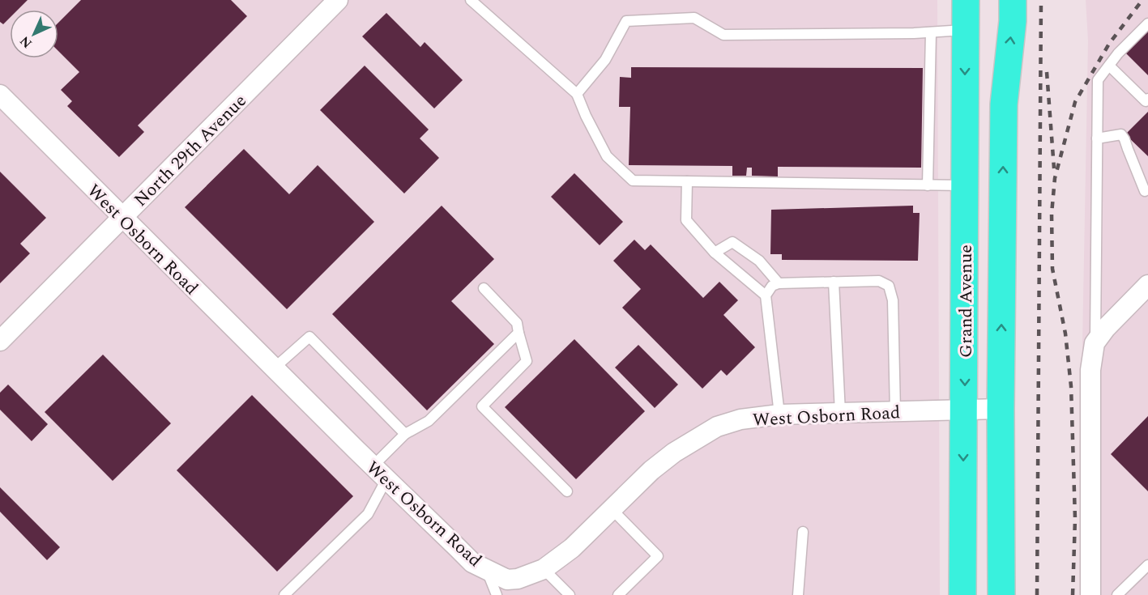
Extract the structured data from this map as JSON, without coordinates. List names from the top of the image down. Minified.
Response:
{"streets":{"highway":["Grand Avenue"],"street":["North 29th Avenue","West Osborn Road"]},"crossings":[["North 29th Avenue","West Osborn Road"],["West Osborn Road","Grand Avenue"]],"north":"bottom left"}
